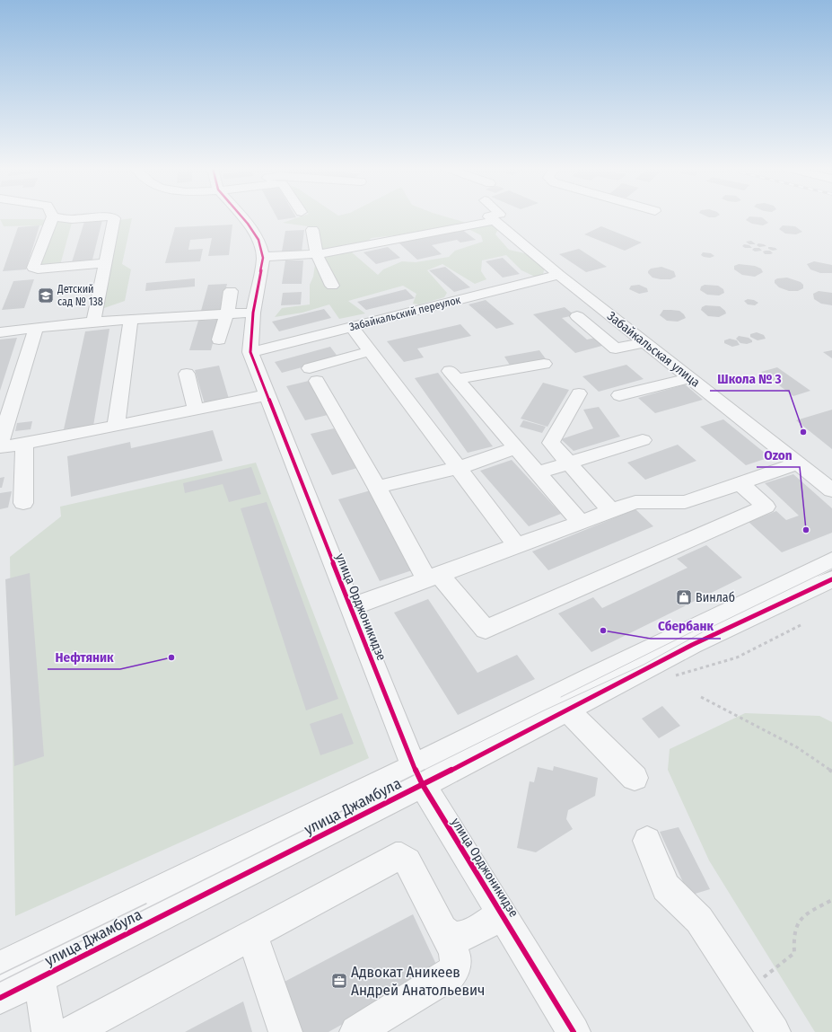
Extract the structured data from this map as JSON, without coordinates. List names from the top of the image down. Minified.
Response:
{"streets":{"street":["Забайкальский переулок","Забайкальская улица","улица Орджоникидзе","улица Джамбула"]},"crossings":[["Забайкальский переулок","Забайкальская улица"],["Забайкальский переулок","улица Орджоникидзе"],["улица Орджоникидзе","улица Джамбула"]],"places":{"school or university":["Детский сад № 138"],"other":["Школа № 3","Ozon","Сбербанк","Нефтяник"],"shop":["Винлаб"],"office":["Адвокат Аникеев Андрей Анатольевич"]}}
